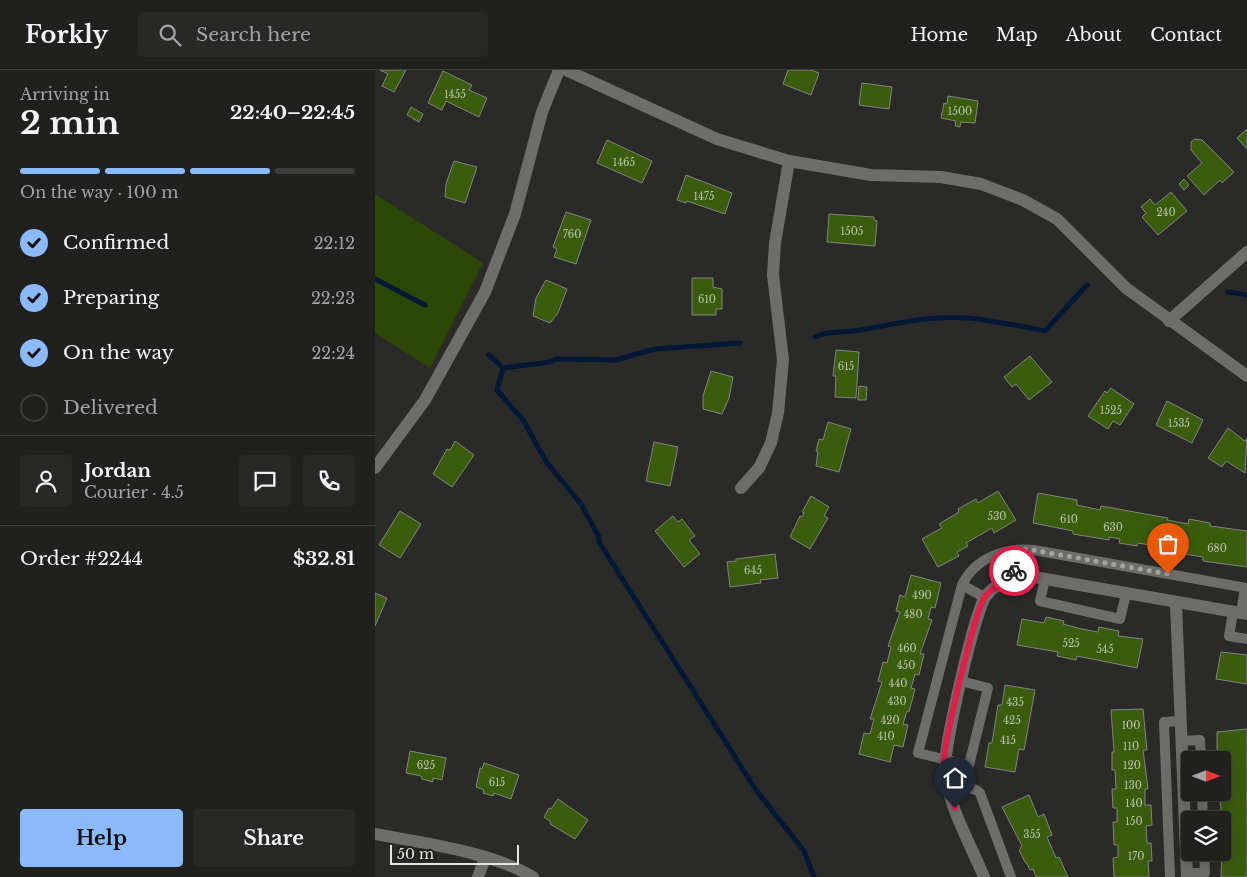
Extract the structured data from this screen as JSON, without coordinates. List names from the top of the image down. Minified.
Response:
{"house_numbers":["1455","1500","1465","1475","240","1505","760","610","615","1525","1535","530","610","630","680","645","490","480","525","460","545","450","440","430","435","420","425","100","410","415","110","625","120","615","130","140","150","355","170"],"scale_bar":"50 m","north":"right","page":{"header":"Forkly","search":"Search here","nav":["Home","Map","About","Contact"],"heading":["2 min","Arriving in","22:40–22:45"],"panel":["Jordan","Courier · 4.5","Order #2244","$32.81"],"bar":"On the way · 100 m","list":[["Confirmed","22:12"],["Preparing","22:23"],["On the way","22:24"],"Delivered"],"buttons":["Help","Share"],"scale":"50 m"}}
